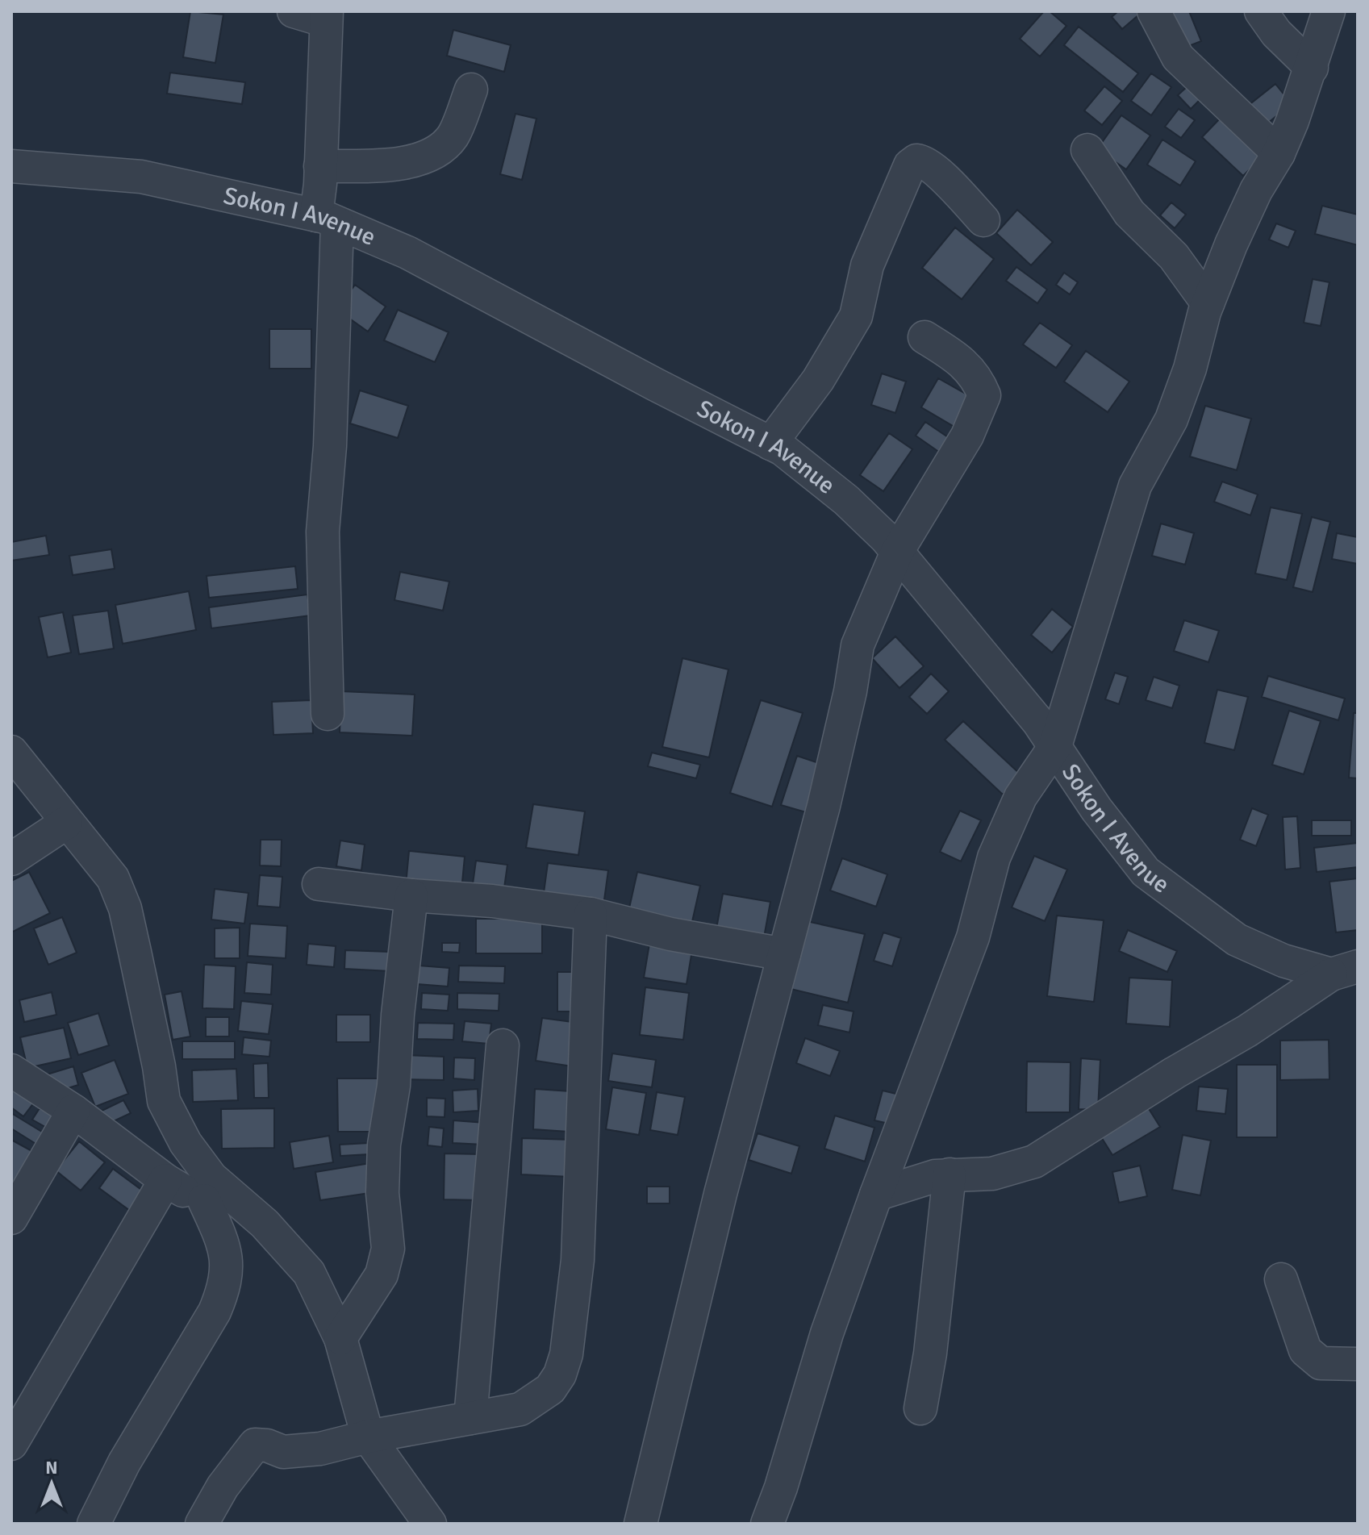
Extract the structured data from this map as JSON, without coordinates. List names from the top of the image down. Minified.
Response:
{"streets":{"street":["Sokon I Avenue"]},"north":"top"}
